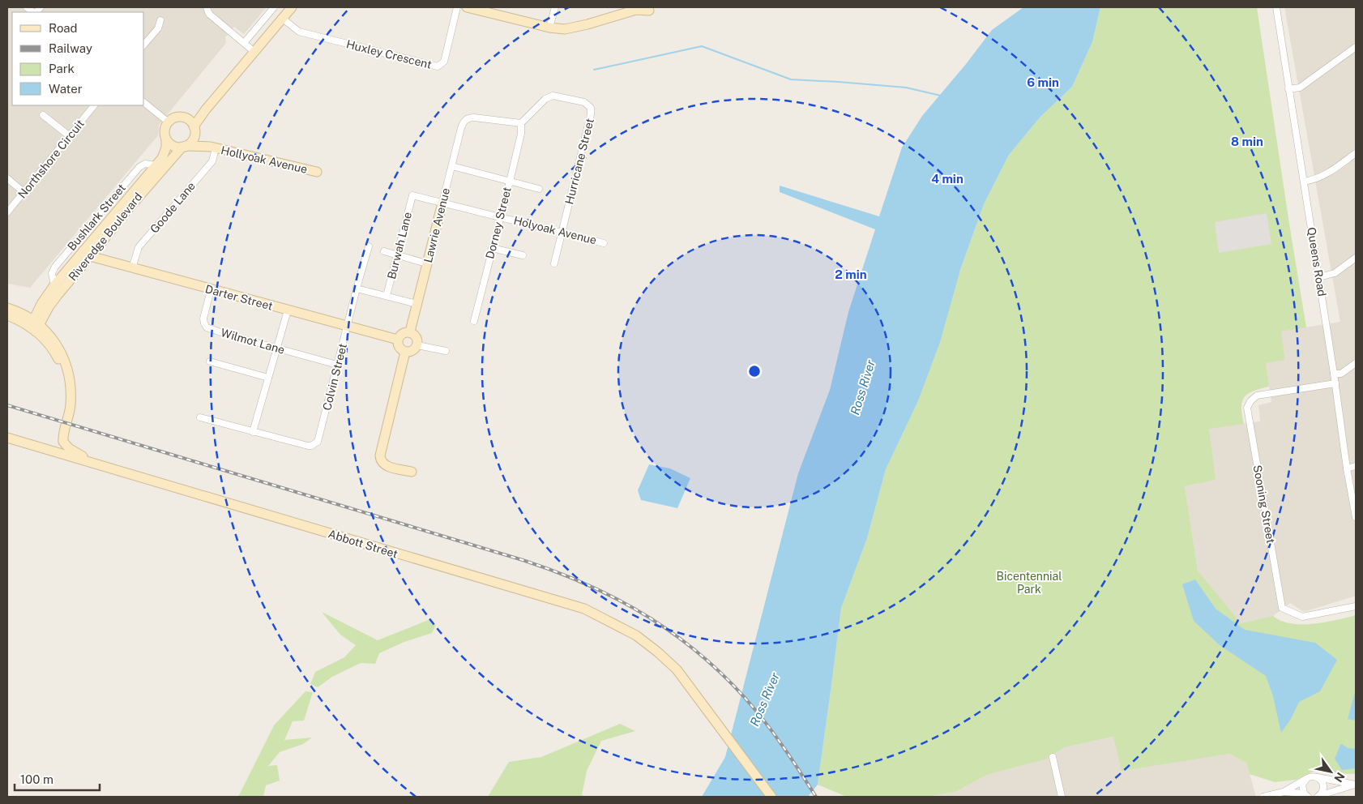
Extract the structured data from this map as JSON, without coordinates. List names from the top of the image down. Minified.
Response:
{"streets":{"street":["Huxley Crescent","Northshore Circuit","Hollyoak Avenue","Hurricane Street","Goode Lane","Bushlark Street","Dorney Street","Lawrie Avenue","Holyoak Avenue","Riveredge Boulevard","Burwah Lane","Queens Road","Darter Street","Wilmot Lane","Colvin Street","Sooning Street","Abbott Street"]},"crossings":[["Hollyoak Avenue","Goode Lane"],["Hollyoak Avenue","Riveredge Boulevard"],["Hurricane Street","Dorney Street"],["Hurricane Street","Lawrie Avenue"],["Hurricane Street","Holyoak Avenue"],["Goode Lane","Darter Street"],["Bushlark Street","Riveredge Boulevard"],["Dorney Street","Lawrie Avenue"],["Dorney Street","Holyoak Avenue"],["Lawrie Avenue","Holyoak Avenue"],["Lawrie Avenue","Darter Street"],["Holyoak Avenue","Burwah Lane"],["Riveredge Boulevard","Darter Street"],["Queens Road","Sooning Street"],["Darter Street","Wilmot Lane"],["Darter Street","Colvin Street"],["Wilmot Lane","Colvin Street"]],"water":["Ross River"],"parks":["Bicentennial Park"],"legend":["Road","Railway","Park","Water"],"scale_bar":"100 m","north":"bottom right","rings":["6 min","8 min","4 min","2 min"]}
